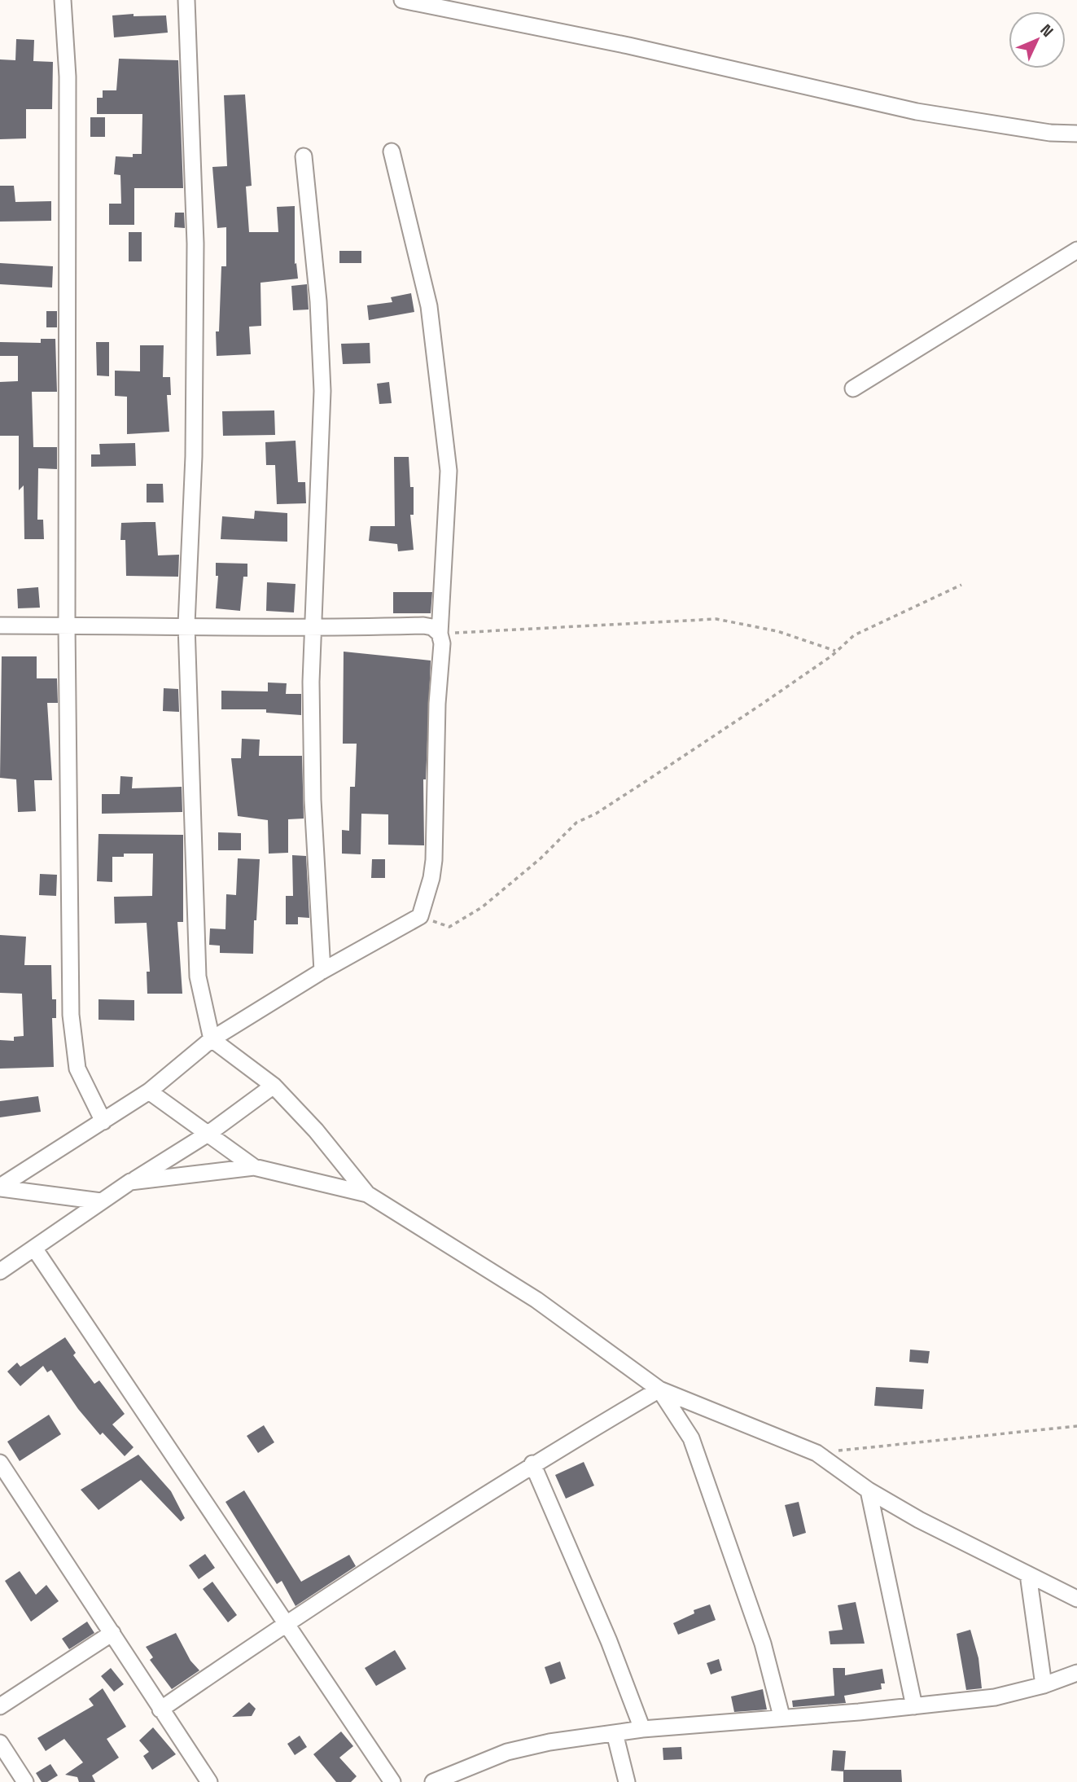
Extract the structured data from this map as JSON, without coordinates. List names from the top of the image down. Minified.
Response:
{"north":"top right"}
